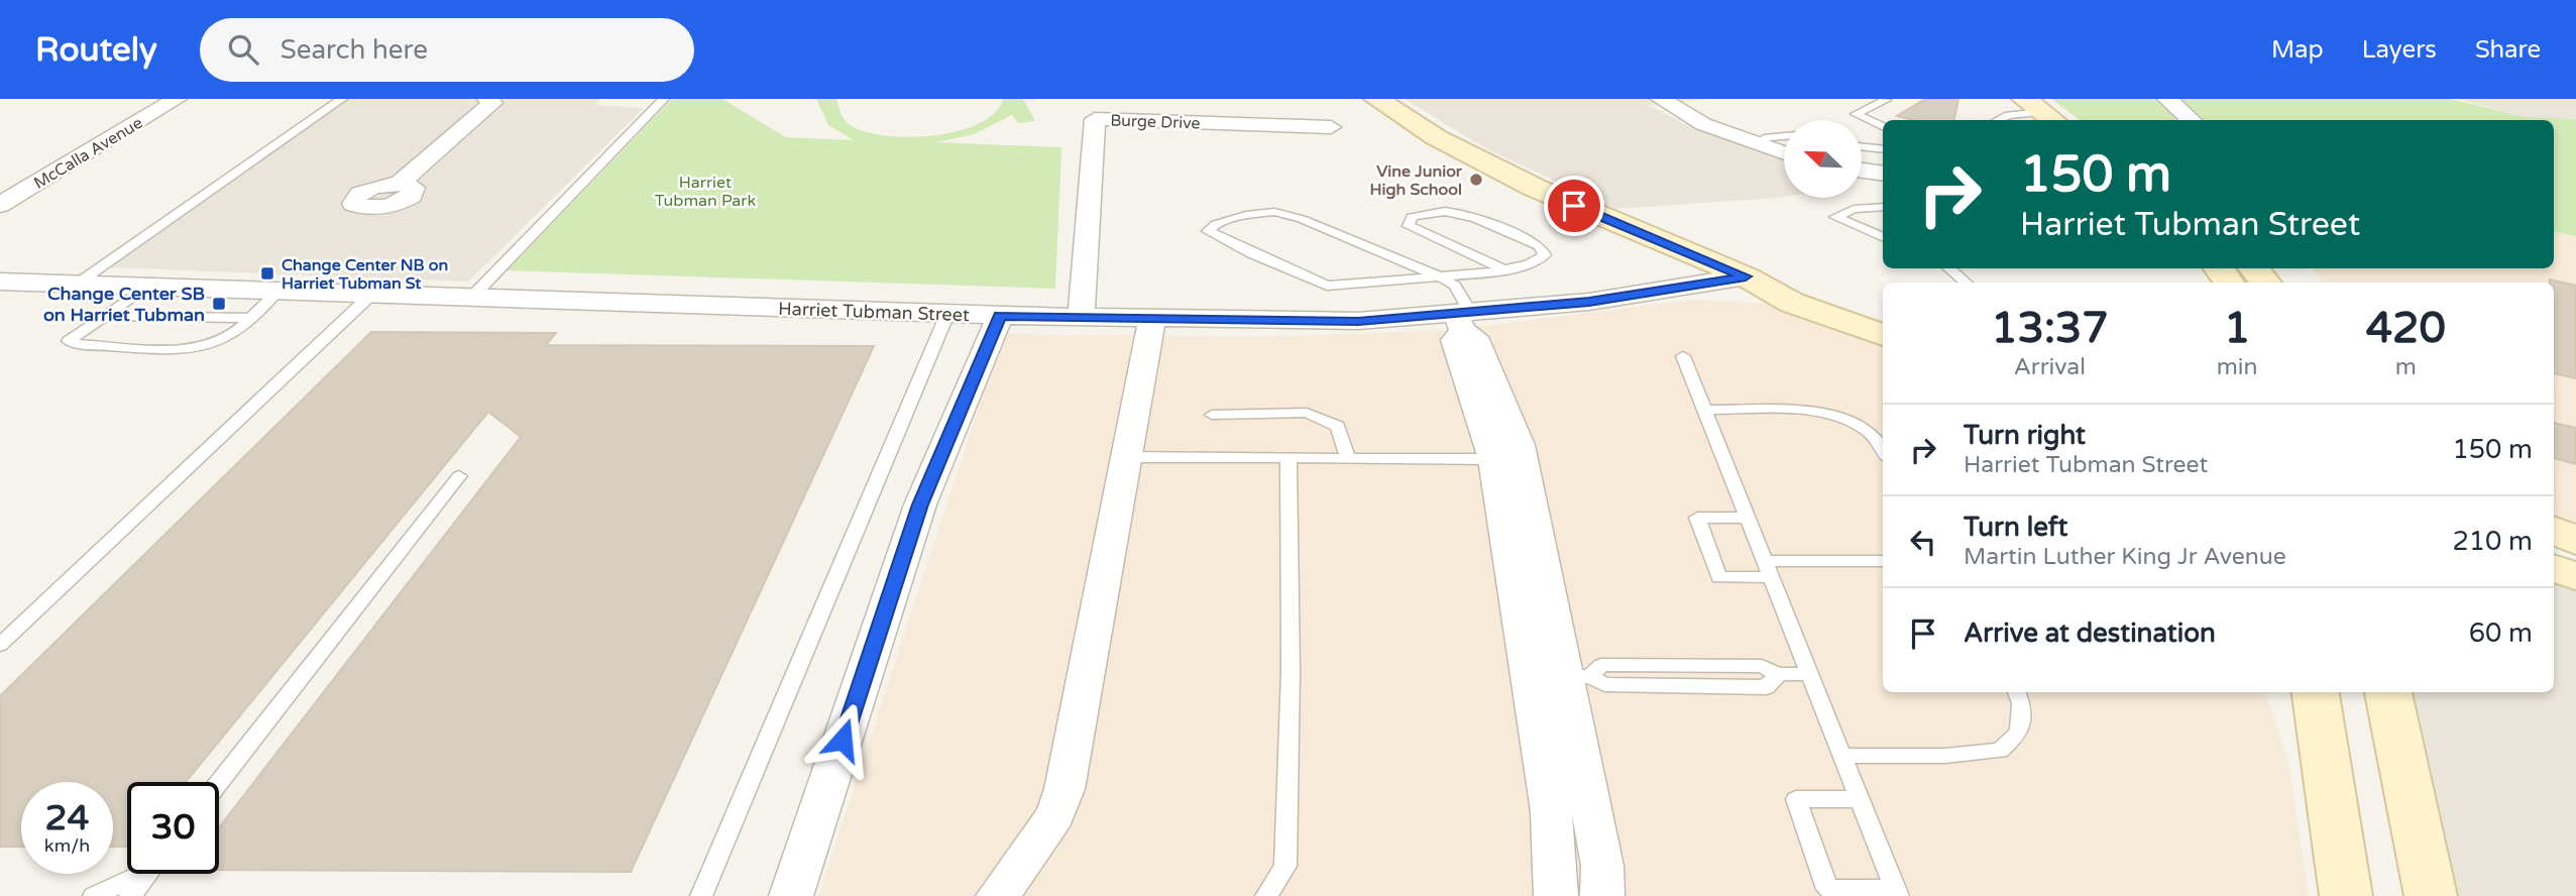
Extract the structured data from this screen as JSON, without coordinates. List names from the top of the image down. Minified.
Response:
{"streets":{"street":["Burge Drive","McCalla Avenue","Harriet Tubman Street"]},"crossings":[["Burge Drive","Harriet Tubman Street"]],"parks":["Harriet Tubman Park"],"places":{"other":["Vine Junior High School"],"transit":["Change Center NB on Harriet Tubman St","Change Center SB on Harriet Tubman"]},"north":"top left","page":{"header":"Routely","search":"Search here","nav":["Map","Layers","Share"],"turn":["150 m","Harriet Tubman Street"],"eta":["13:37","Arrival","1","min","420","m"],"list":[{"name":"Turn right","note":"Harriet Tubman Street","value":"150 m"},{"name":"Turn left","note":"Martin Luther King Jr Avenue","value":"210 m"},{"name":"Arrive at destination","value":"60 m"}],"speed":"24 km/h","limit":"30"}}
